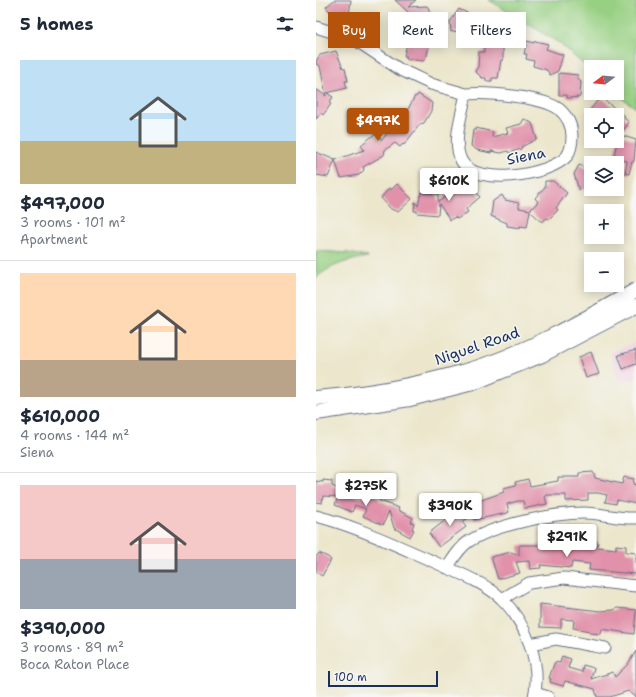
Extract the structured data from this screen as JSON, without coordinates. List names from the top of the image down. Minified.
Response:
{"streets":{"main road":["Niguel Road"],"street":["Siena"]},"scale_bar":"100 m","north":"left","page":{"heading":"5 homes","chip":["Buy","Rent","Filters"],"list":[{"name":"$497,000","note":"3 rooms · 101 m² · Apartment"},{"name":"$610,000","note":"4 rooms · 144 m² · Siena"},{"name":"$390,000","note":"3 rooms · 89 m² · Boca Raton Place"}],"map_buttons":["+","−"],"price":["$497K","$610K","$275K","$390K","$291K"],"scale":"100 m"}}
